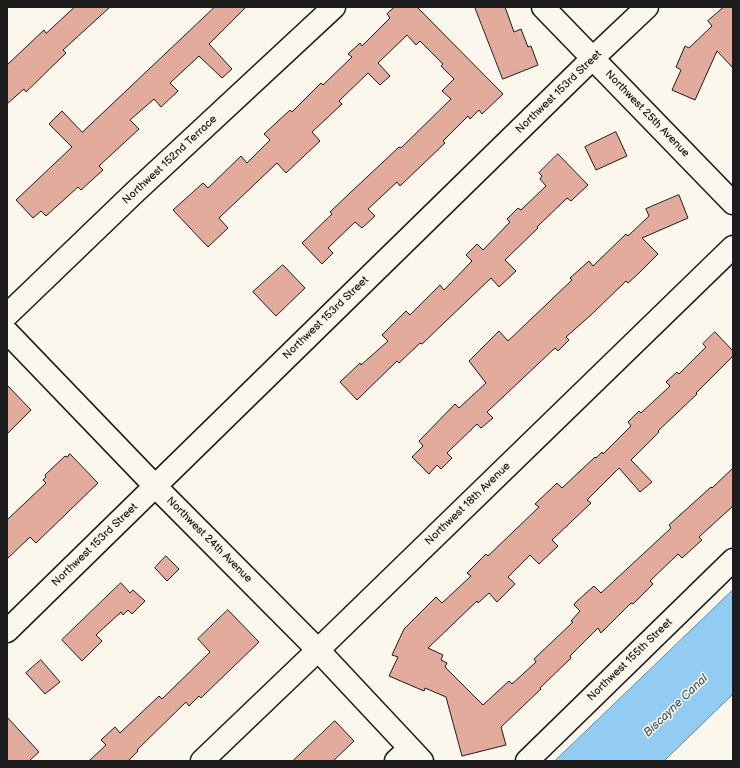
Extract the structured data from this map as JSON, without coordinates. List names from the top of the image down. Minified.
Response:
{"streets":{"street":["Northwest 153rd Street","Northwest 25th Avenue","Northwest 152nd Terrace","Northwest 18th Avenue","Northwest 24th Avenue","Northwest 155th Street"]},"crossings":[["Northwest 153rd Street","Northwest 25th Avenue"],["Northwest 153rd Street","Northwest 24th Avenue"],["Northwest 18th Avenue","Northwest 24th Avenue"]],"water":["Biscayne Canal"]}
